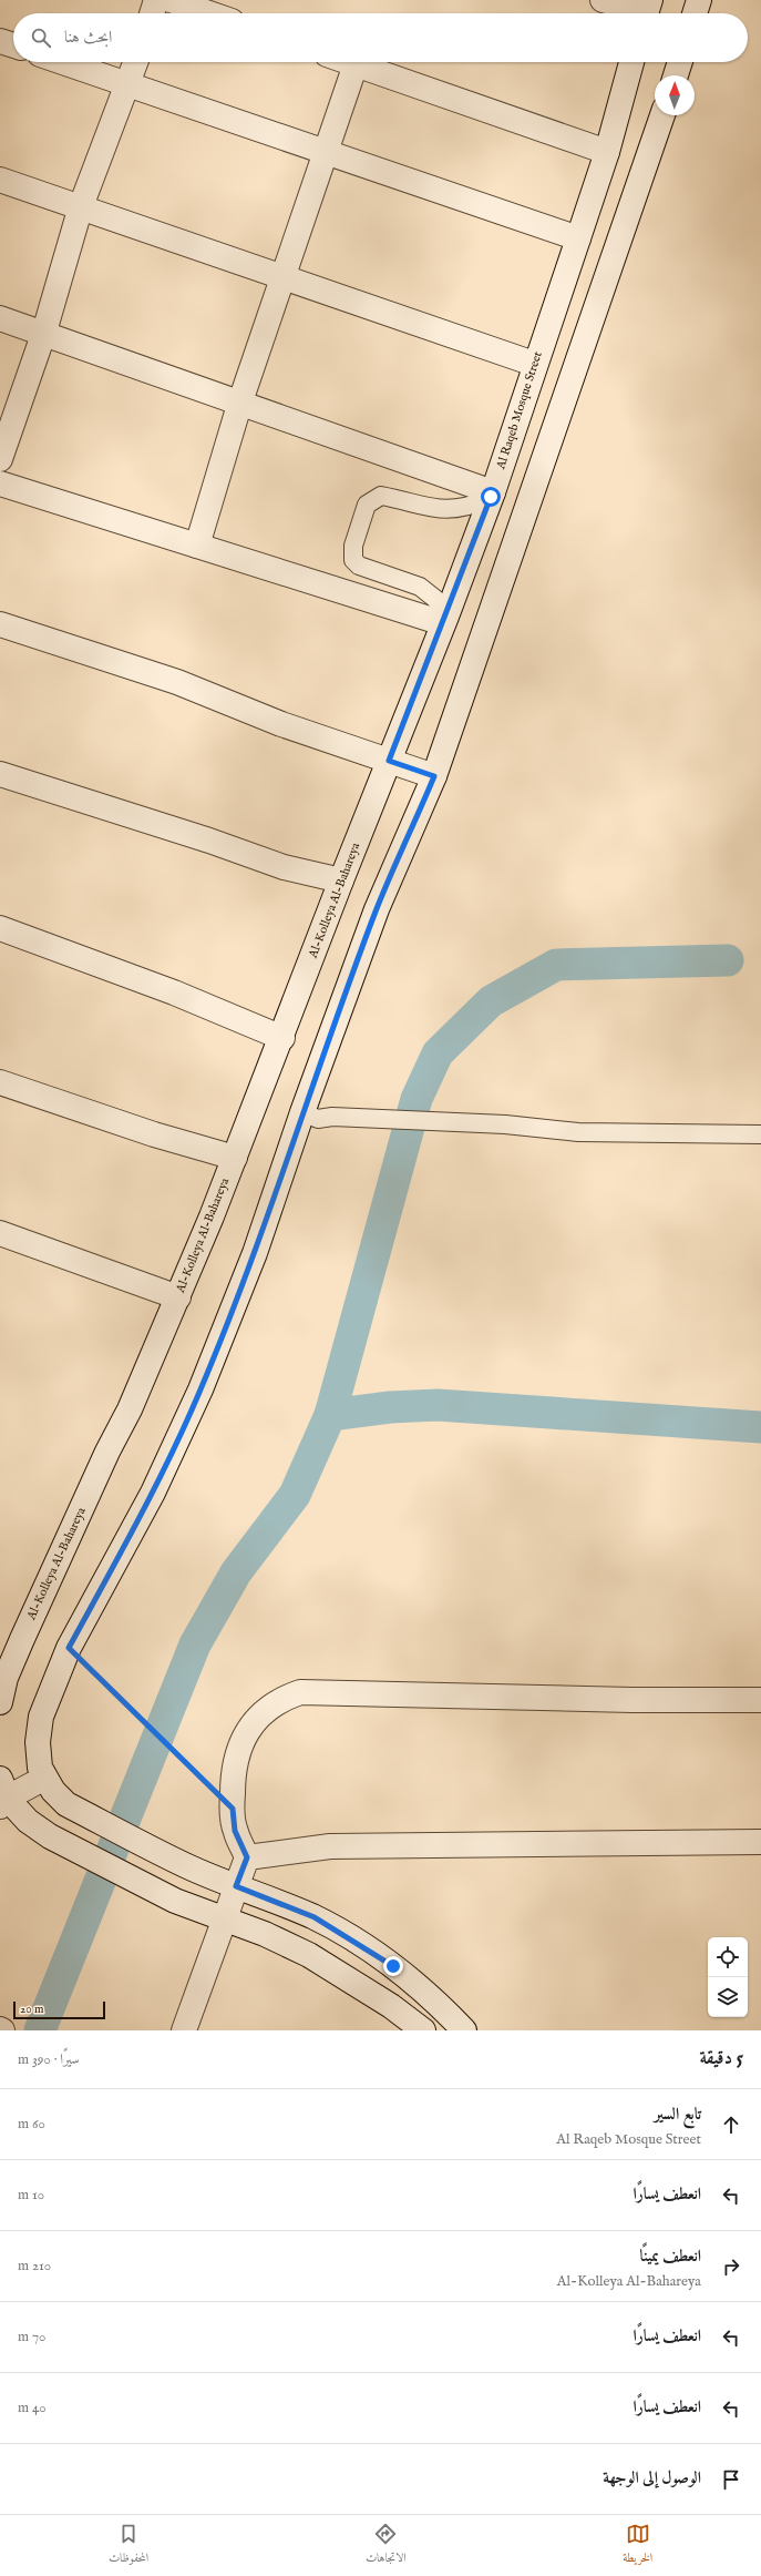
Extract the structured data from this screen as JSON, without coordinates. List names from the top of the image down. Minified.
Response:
{"streets":{"street":["Al Raqeb Mosque Street","Al-Kolleya Al-Bahareya"]},"crossings":[["Al Raqeb Mosque Street","Al-Kolleya Al-Bahareya"]],"scale_bar":"20 m","north":"top","page":{"search":"ابحث هنا","scale":"20 m","heading":["5 دقيقة","سيرًا · 390 m"],"list":[["تابع السير","Al Raqeb Mosque Street","60 m"],["انعطف يسارًا","10 m"],["انعطف يمينًا","Al-Kolleya Al-Bahareya","210 m"],["انعطف يسارًا","70 m"],["انعطف يسارًا","40 m"],"الوصول إلى الوجهة"],"nav":["الخريطة","الاتجاهات","المحفوظات"]}}
